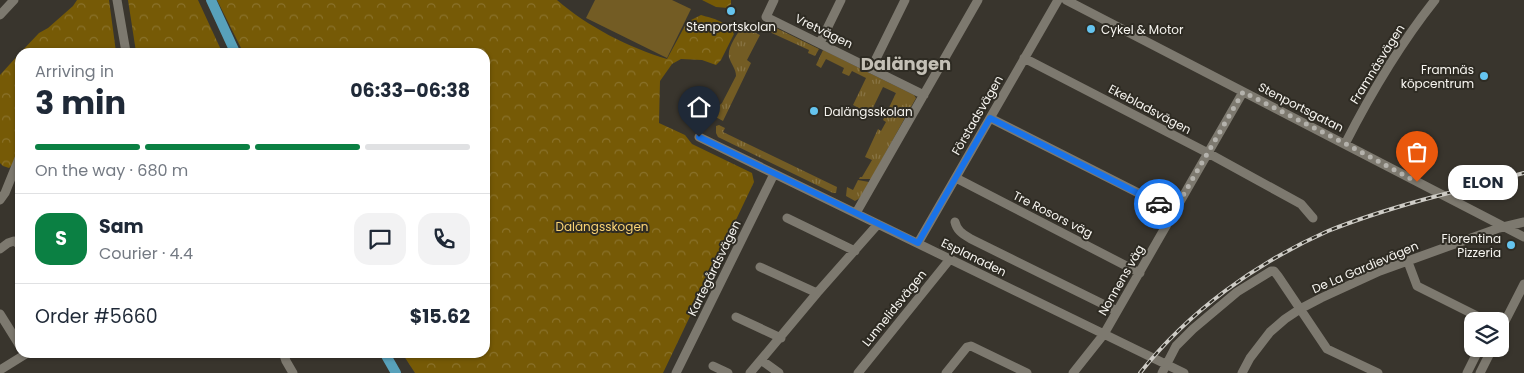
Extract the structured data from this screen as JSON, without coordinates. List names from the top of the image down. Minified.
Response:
{"streets":{"street":["Vretvägen","Framnäsvägen","Stenportsgatan","Ekebladsvägen","Förstadsvägen","Tre Rosors väg","Esplanaden","De La Gardievägen","Kartegårdsvägen","Nonnens väg","Lunnelidsvägen"]},"crossings":[["Framnäsvägen","Stenportsgatan"],["Stenportsgatan","De La Gardievägen"],["Stenportsgatan","Nonnens väg"],["Ekebladsvägen","Förstadsvägen"],["Ekebladsvägen","Nonnens väg"],["Förstadsvägen","Tre Rosors väg"],["Förstadsvägen","Esplanaden"],["Tre Rosors väg","Nonnens väg"],["Esplanaden","Kartegårdsvägen"],["Esplanaden","Nonnens väg"],["Esplanaden","Lunnelidsvägen"]],"districts":["Dalängen"],"parks":["Dalängsskogen"],"places":["Stenportskolan","Cykel & Motor","Framnäs köpcentrum","Dalängsskolan","ELON","Fiorentina Pizzeria"],"page":{"heading":["3 min","Arriving in","06:33–06:38"],"panel":["Sam","Courier · 4.4","Order #5660","$15.62"],"bar":"On the way · 680 m","bubble":"ELON","round":"S"}}
